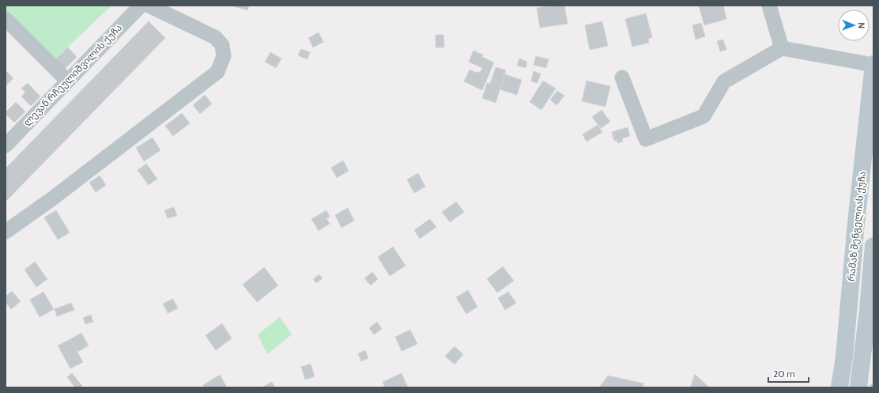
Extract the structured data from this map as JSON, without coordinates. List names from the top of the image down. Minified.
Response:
{"streets":{"main road":["რამაზ შენგელიას ქუჩა"],"street":["ლევან რჩეულიშვილის ქუჩა"]},"scale_bar":"20 m","north":"right"}
